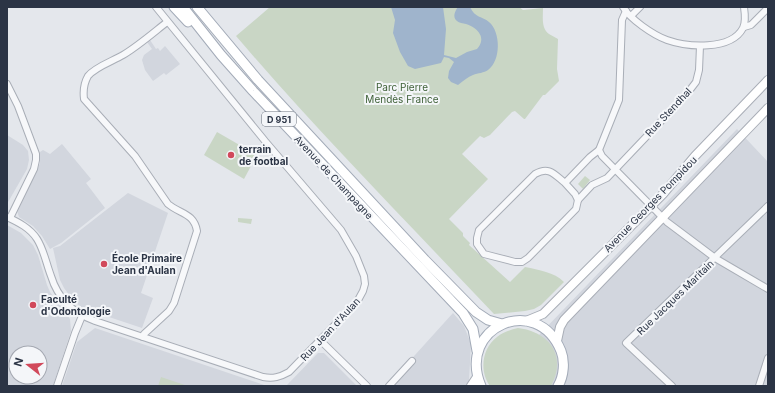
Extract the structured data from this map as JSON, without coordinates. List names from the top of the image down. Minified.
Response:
{"streets":{"main road":["D 951","Avenue de Champagne","Avenue Georges Pompidou"],"street":["Rue Stendhal","Rue Jacques Maritain","Rue Jean d'Aulan"]},"parks":["Parc Pierre Mendès France"],"places":["terrain de footbal","École Primaire Jean d'Aulan","Faculté d'Odontologie"],"north":"left"}
